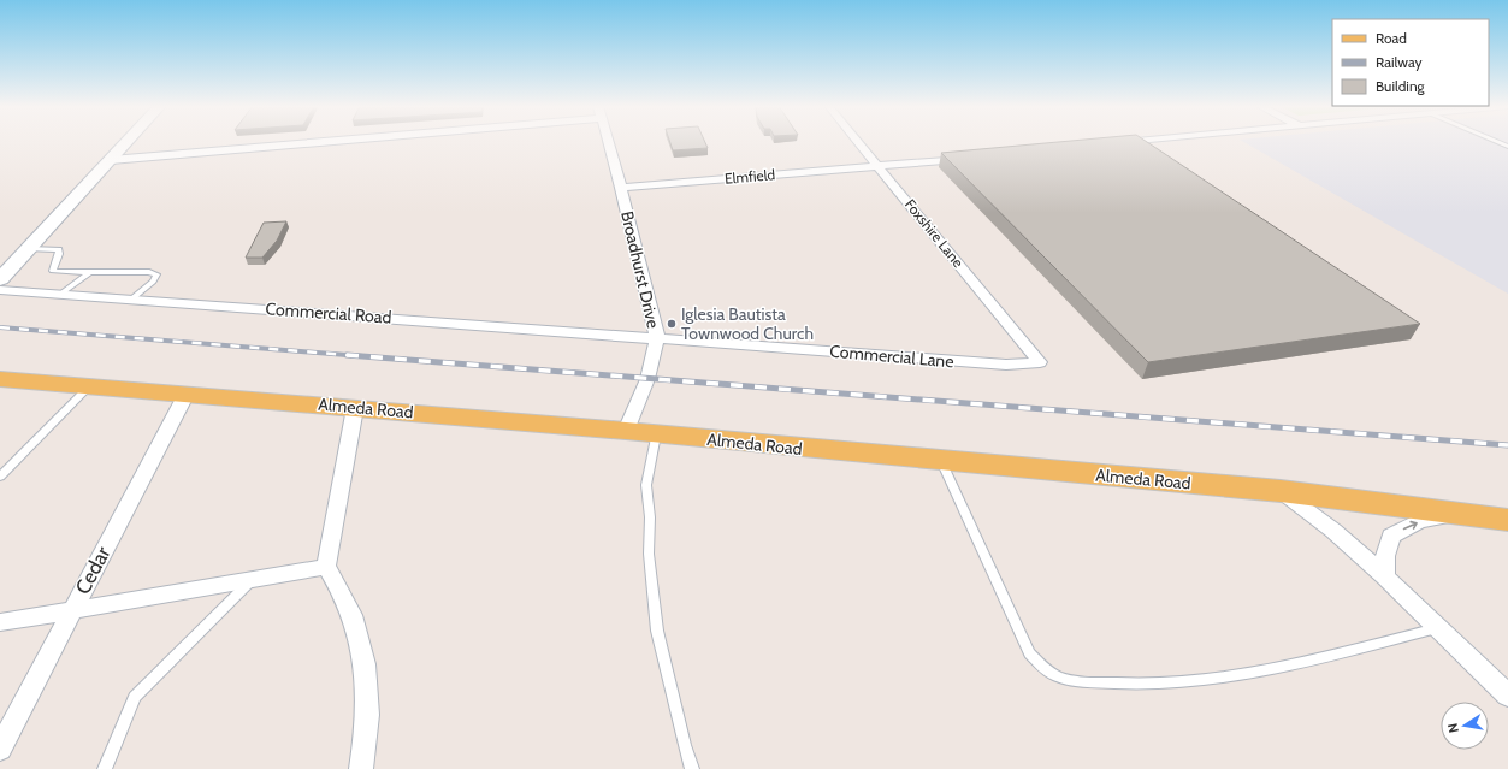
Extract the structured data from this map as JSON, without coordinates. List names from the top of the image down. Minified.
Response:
{"streets":{"main road":["Almeda Road"],"street":["Elmfield","Foxshire Lane","Broadhurst Drive","Commercial Road","Commercial Lane","Cedar"]},"crossings":[["Elmfield","Foxshire Lane"],["Elmfield","Broadhurst Drive"],["Foxshire Lane","Commercial Lane"],["Broadhurst Drive","Commercial Road"],["Broadhurst Drive","Commercial Lane"],["Broadhurst Drive","Almeda Road"],["Commercial Road","Commercial Lane"],["Almeda Road","Cedar"]],"places":["Iglesia Bautista Townwood Church"],"legend":["Road","Railway","Building"],"north":"left"}
